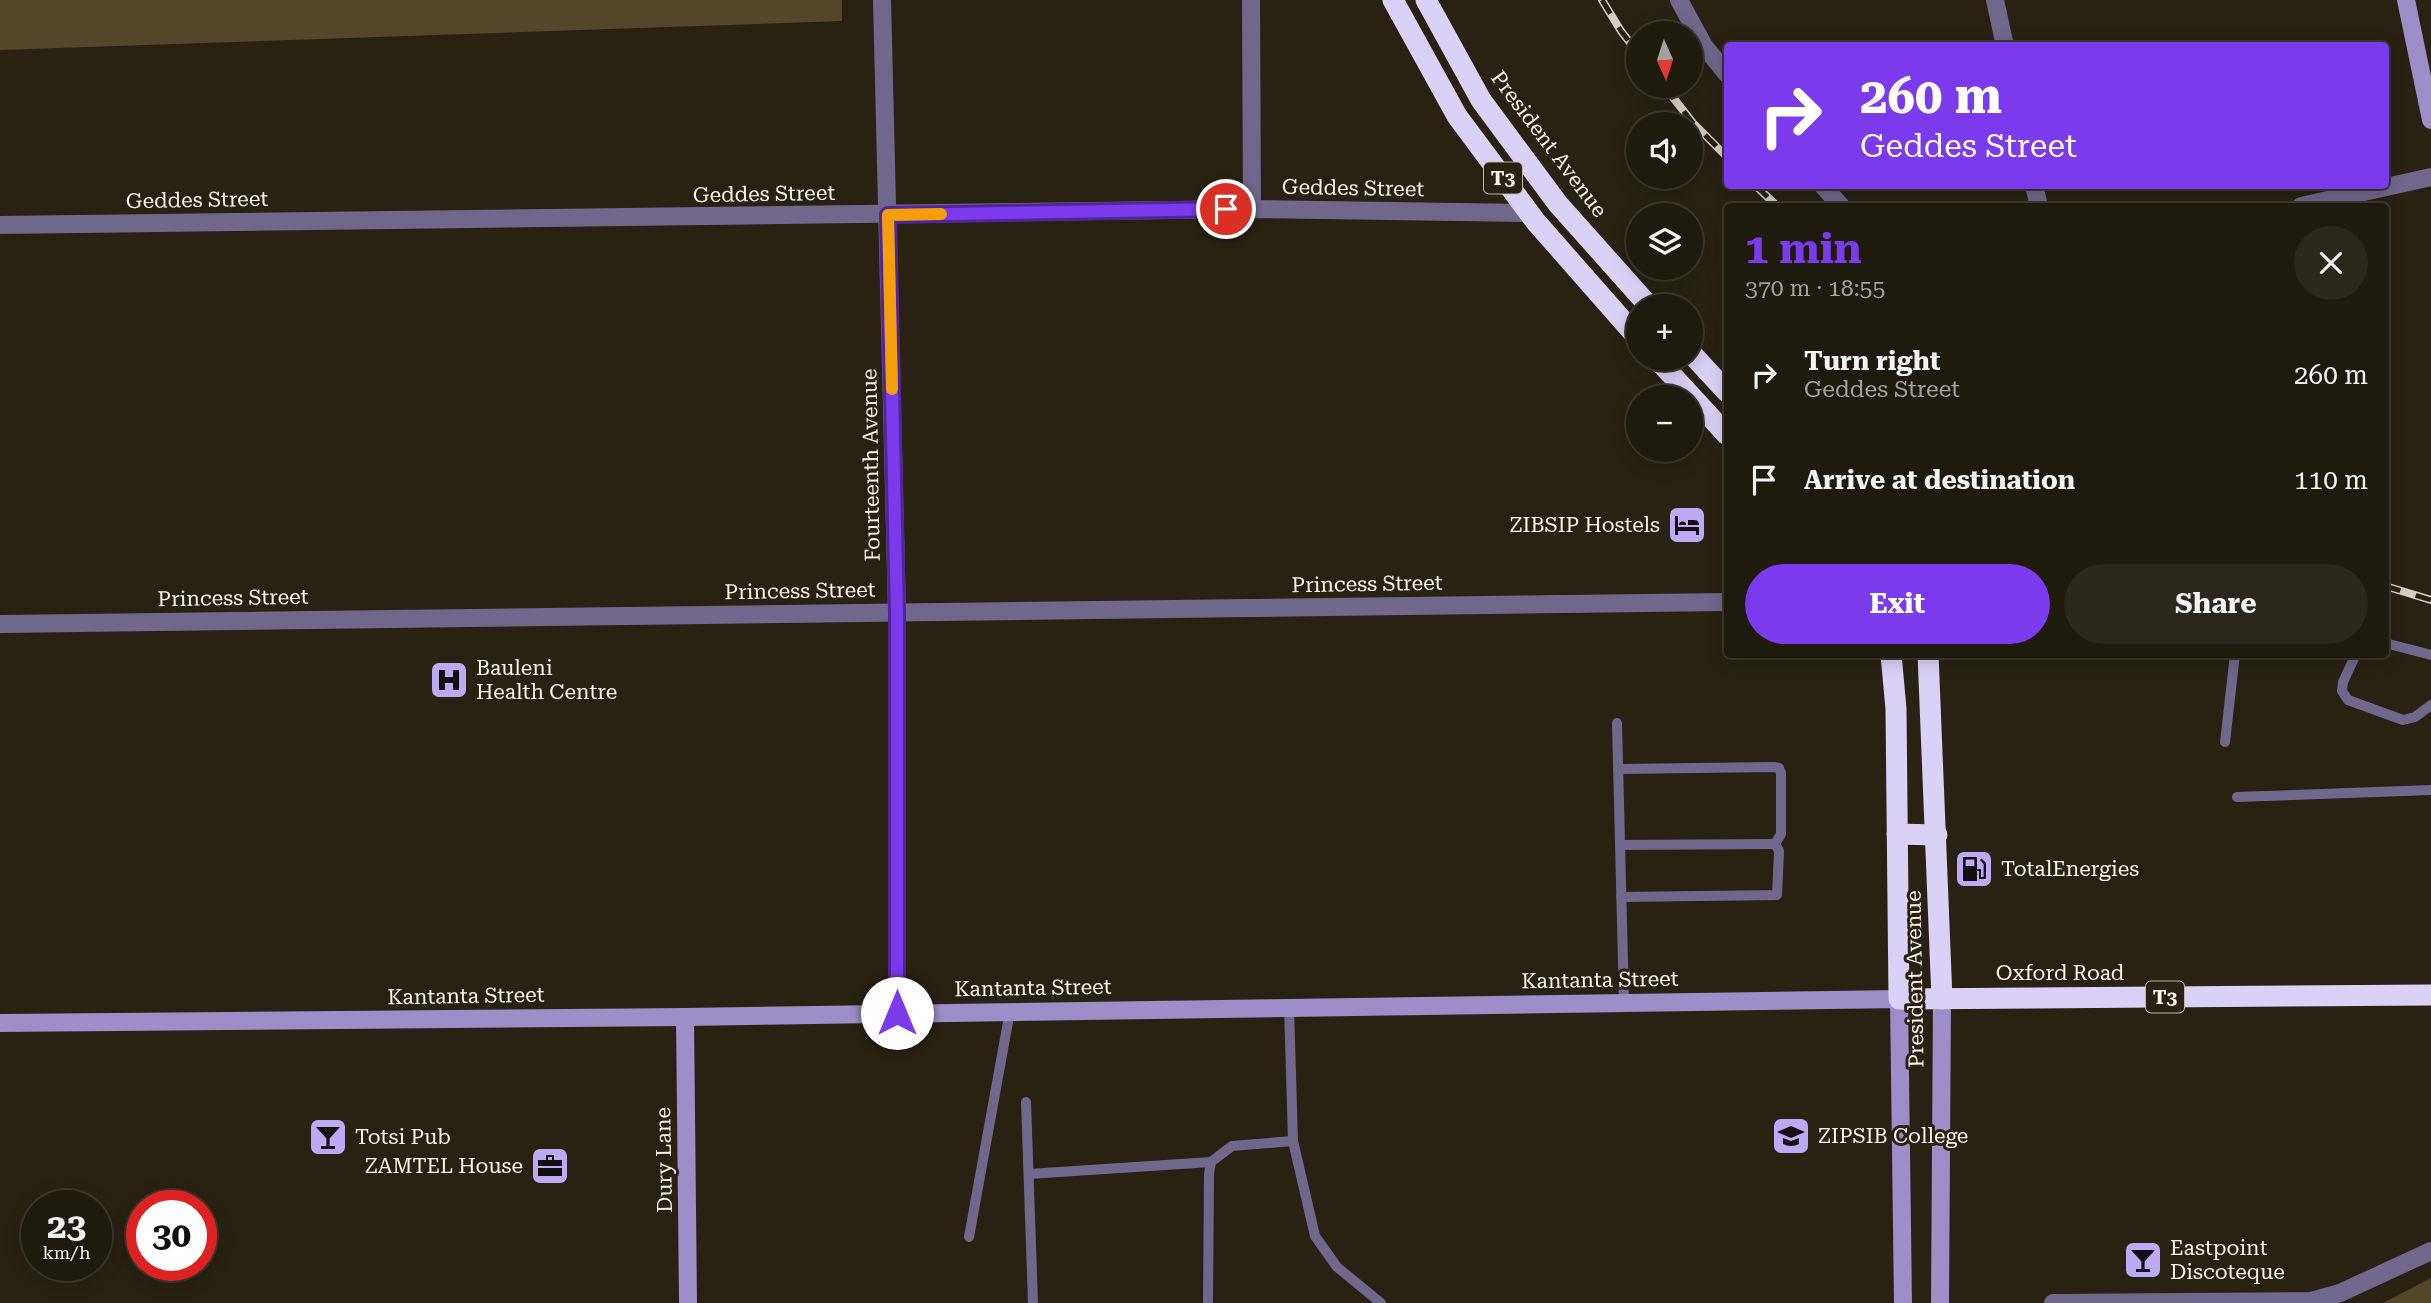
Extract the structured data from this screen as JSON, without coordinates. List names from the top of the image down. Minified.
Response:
{"streets":{"highway":["President Avenue","T3","Oxford Road"],"street":["Geddes Street","Fourteenth Avenue","Princess Street","Kantanta Street","Dury Lane"]},"crossings":[["President Avenue","Oxford Road"],["President Avenue","Kantanta Street"],["T3","Geddes Street"],["Geddes Street","Fourteenth Avenue"],["Fourteenth Avenue","Princess Street"],["Fourteenth Avenue","Kantanta Street"],["Oxford Road","Kantanta Street"],["Kantanta Street","Dury Lane"]],"places":{"hotel":["ZIBSIP Hostels"],"hospital":["Bauleni Health Centre"],"fuel station":["TotalEnergies"],"school or university":["ZIPSIB College"],"bar":["Totsi Pub","Eastpoint Discoteque"],"office":["ZAMTEL House"]},"north":"bottom","page":{"map_buttons":["+","−"],"turn":["260 m","Geddes Street"],"heading":["1 min","370 m · 18:55"],"list":[{"name":"Turn right","note":"Geddes Street","value":"260 m"},{"name":"Arrive at destination","value":"110 m"}],"buttons":["Exit","Share"],"speed":"23 km/h","limit":"30"}}
